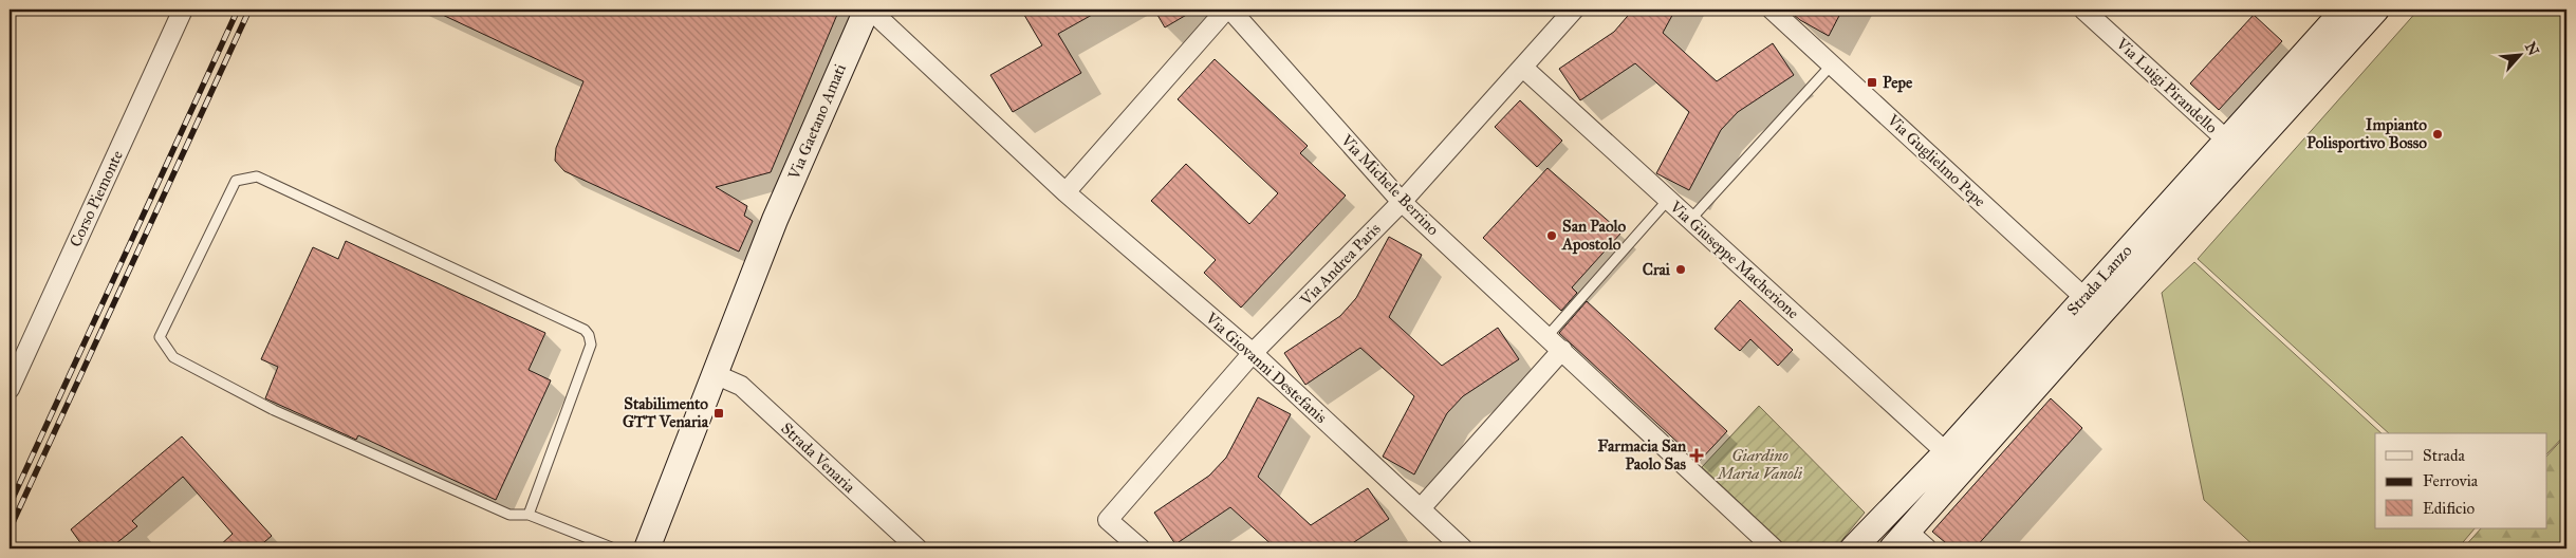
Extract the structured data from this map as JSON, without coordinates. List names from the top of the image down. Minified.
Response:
{"streets":{"street":["Via Luigi Pirandello","Via Gaetano Amati","Via Guglielmo Pepe","Via Michele Berrino","Corso Piemonte","Via Giuseppe Macherione","Via Andrea Paris","Strada Lanzo","Via Giovanni Destefanis","Strada Venaria"]},"crossings":[["Via Luigi Pirandello","Strada Lanzo"],["Via Gaetano Amati","Via Giovanni Destefanis"],["Via Gaetano Amati","Strada Venaria"],["Via Guglielmo Pepe","Strada Lanzo"],["Via Michele Berrino","Via Andrea Paris"],["Via Giuseppe Macherione","Via Andrea Paris"],["Via Giuseppe Macherione","Strada Lanzo"],["Via Andrea Paris","Via Giovanni Destefanis"]],"parks":["Giardino Maria Vanoli"],"places":{"transit":["Pepe","Stabilimento GTT Venaria"],"other":["Impianto Polisportivo Bosso","San Paolo Apostolo","Crai"],"health":["Farmacia San Paolo Sas"]},"legend":["Strada","Ferrovia","Edificio"],"north":"top right"}
